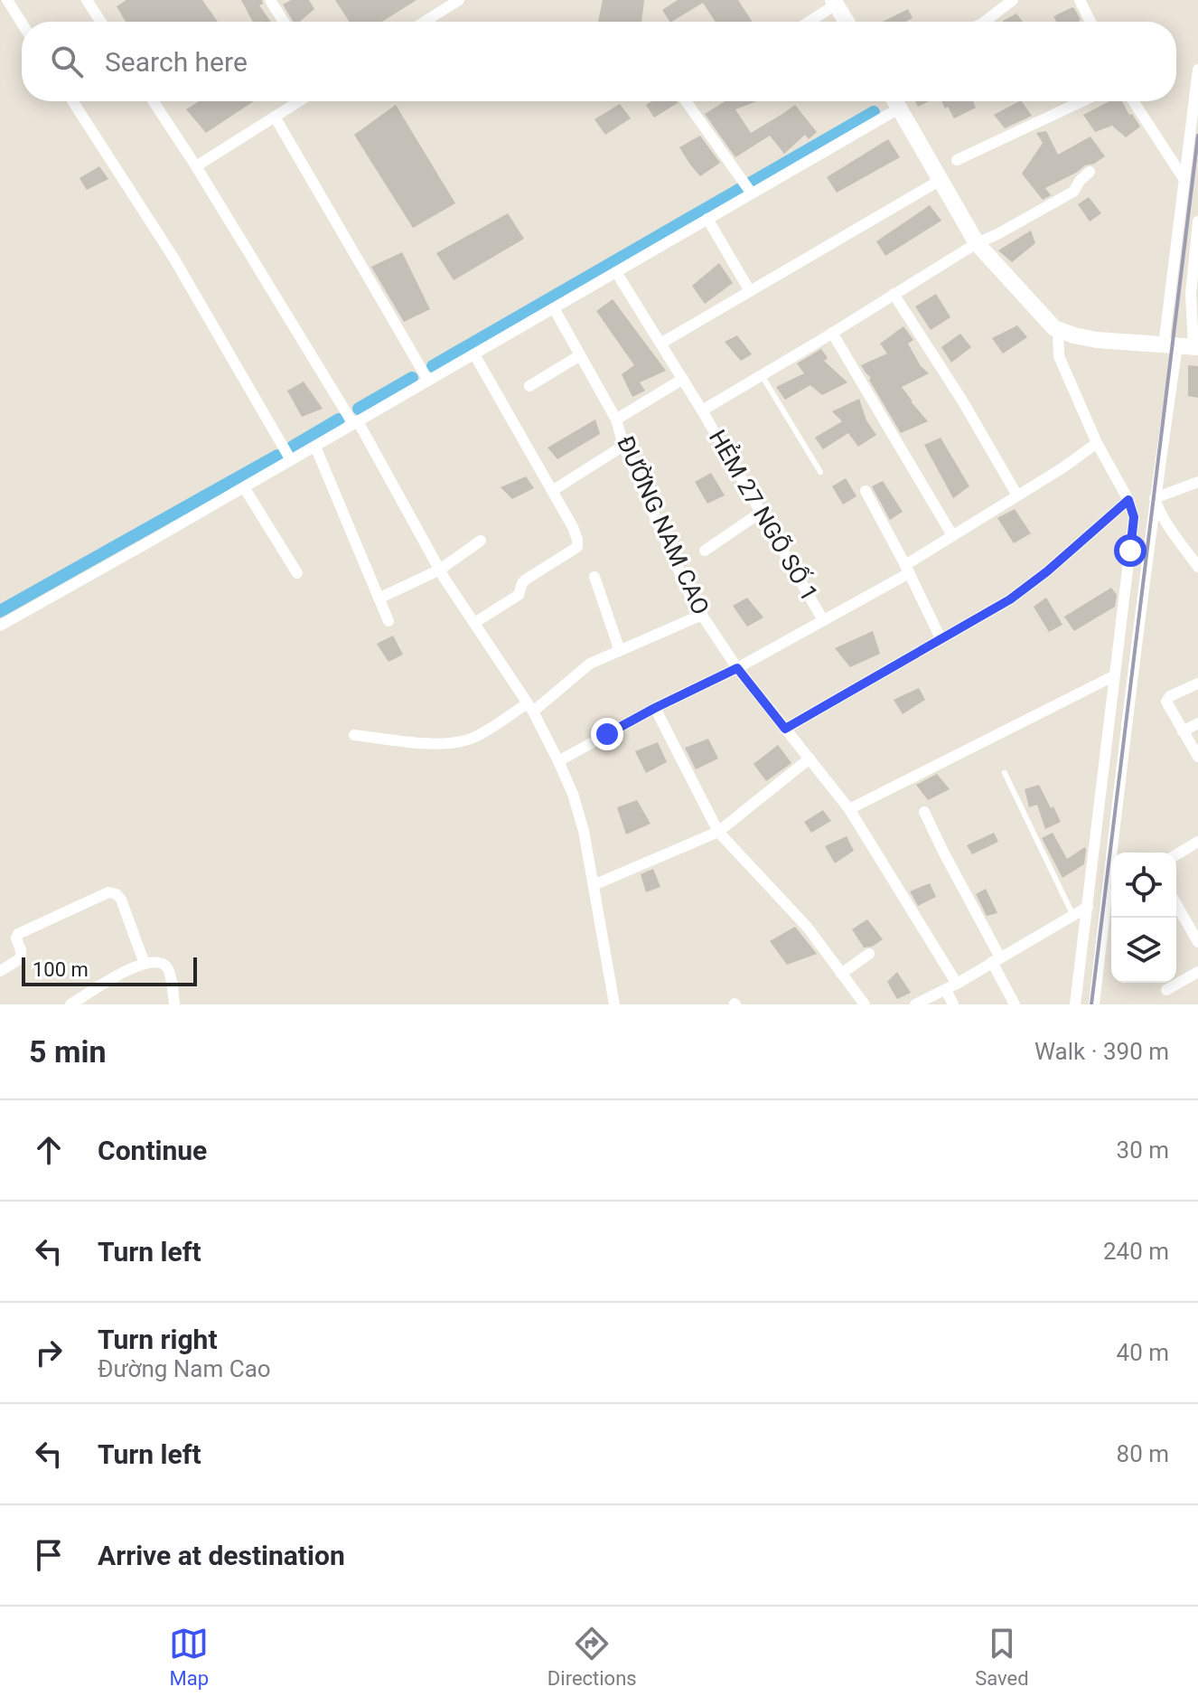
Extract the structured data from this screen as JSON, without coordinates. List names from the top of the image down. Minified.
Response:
{"streets":{"street":["HẺM 27 NGÕ SỐ 1","ĐƯỜNG NAM CAO"]},"scale_bar":"100 m","page":{"search":"Search here","scale":"100 m","heading":["5 min","Walk · 390 m"],"list":[["Continue","30 m"],["Turn left","240 m"],["Turn right","Đường Nam Cao","40 m"],["Turn left","80 m"],"Arrive at destination"],"nav":["Map","Directions","Saved"]}}
